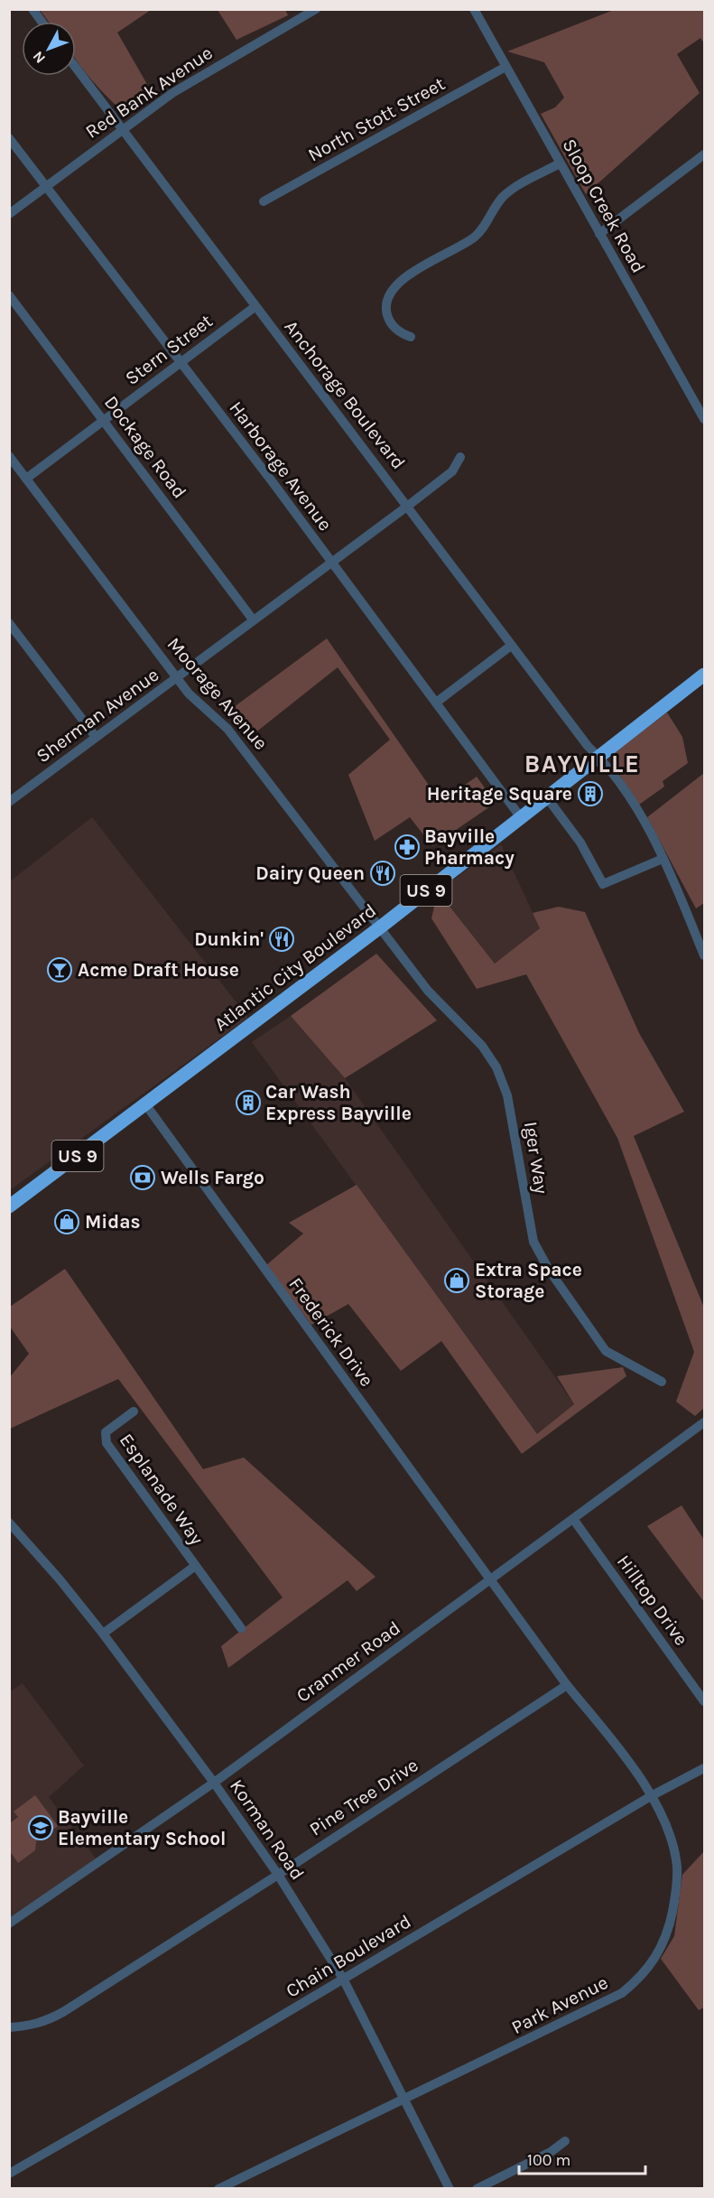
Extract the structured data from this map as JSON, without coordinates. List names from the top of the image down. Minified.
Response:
{"streets":{"highway":["US 9","Atlantic City Boulevard"],"street":["Red Bank Avenue","North Stott Street","Sloop Creek Road","Stern Street","Anchorage Boulevard","Dockage Road","Harborage Avenue","Moorage Avenue","Sherman Avenue","Iger Way","Frederick Drive","Esplanade Way","Hilltop Drive","Cranmer Road","Pine Tree Drive","Korman Road","Chain Boulevard","Park Avenue"]},"crossings":[["Red Bank Avenue","Anchorage Boulevard"],["Red Bank Avenue","Harborage Avenue"],["North Stott Street","Sloop Creek Road"],["Stern Street","Anchorage Boulevard"],["Stern Street","Dockage Road"],["Stern Street","Harborage Avenue"],["Stern Street","Moorage Avenue"],["Anchorage Boulevard","Sherman Avenue"],["Anchorage Boulevard","Atlantic City Boulevard"],["Dockage Road","Sherman Avenue"],["Harborage Avenue","Sherman Avenue"],["Harborage Avenue","Atlantic City Boulevard"],["Moorage Avenue","Sherman Avenue"],["Moorage Avenue","Atlantic City Boulevard"],["Moorage Avenue","Iger Way"],["Atlantic City Boulevard","Iger Way"],["Atlantic City Boulevard","Frederick Drive"],["Frederick Drive","Cranmer Road"],["Frederick Drive","Park Avenue"],["Esplanade Way","Korman Road"],["Hilltop Drive","Cranmer Road"],["Cranmer Road","Korman Road"],["Cranmer Road","Park Avenue"],["Pine Tree Drive","Korman Road"],["Pine Tree Drive","Park Avenue"],["Korman Road","Chain Boulevard"],["Korman Road","Park Avenue"],["Chain Boulevard","Park Avenue"]],"districts":["BAYVILLE"],"places":{"building":["Heritage Square","Car Wash Express Bayville"],"pharmacy":["Bayville Pharmacy"],"restaurant":["Dairy Queen","Dunkin'"],"bar":["Acme Draft House"],"bank":["Wells Fargo"],"shop":["Midas","Extra Space Storage"],"school or university":["Bayville Elementary School"]},"scale_bar":"100 m","north":"bottom left"}
